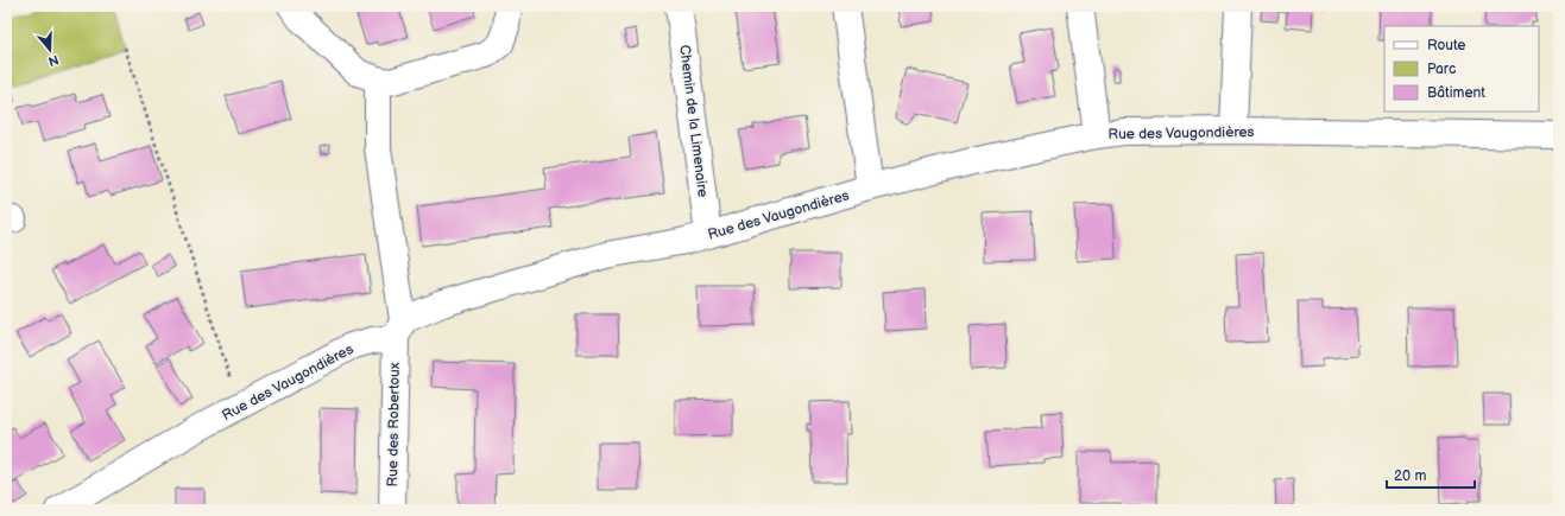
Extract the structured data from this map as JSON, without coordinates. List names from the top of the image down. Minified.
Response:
{"streets":{"street":["Chemin de la Limenaire","Rue des Vaugondières","Rue des Robertoux"]},"crossings":[["Chemin de la Limenaire","Rue des Vaugondières"],["Rue des Vaugondières","Rue des Robertoux"]],"legend":["Route","Parc","Bâtiment"],"scale_bar":"20 m","north":"bottom"}
